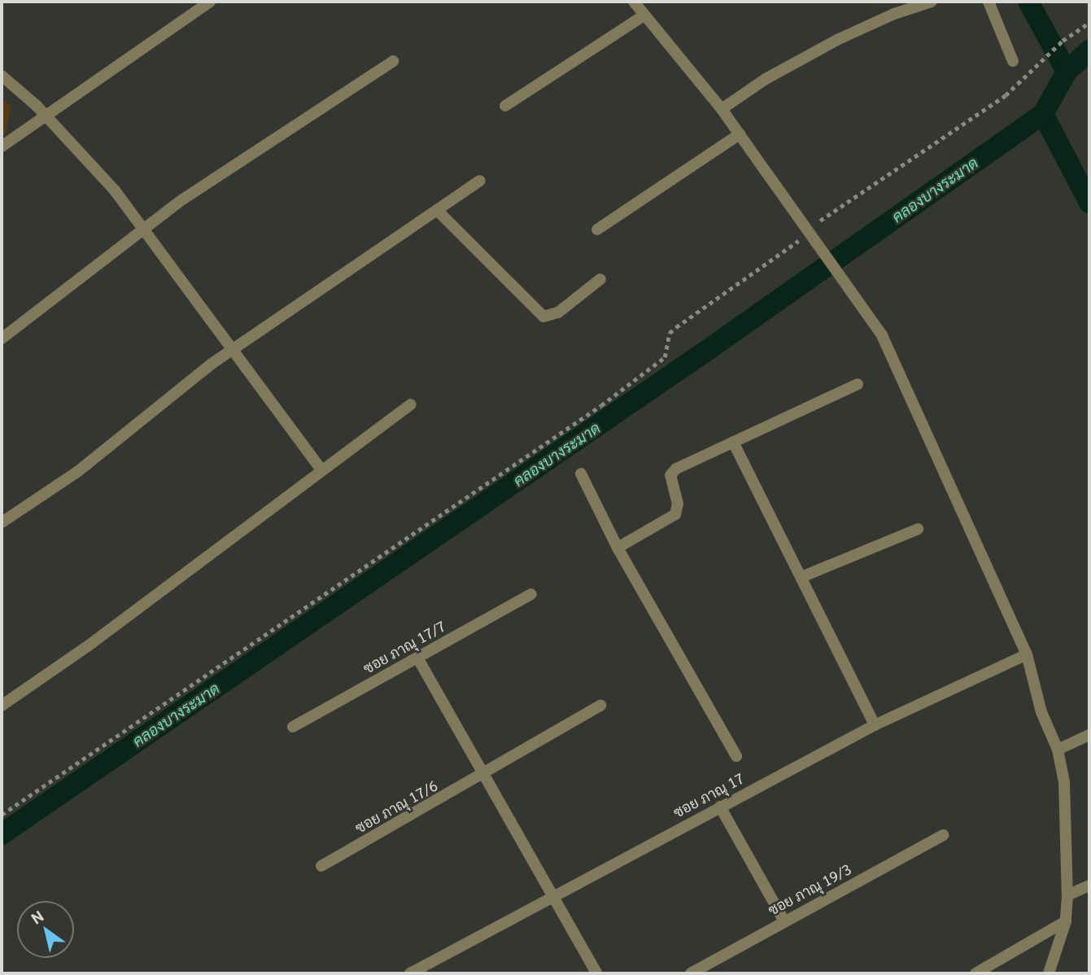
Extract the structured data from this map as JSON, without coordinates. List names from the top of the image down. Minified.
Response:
{"streets":{"street":["ซอย ภาณุ 17/7","ซอย ภาณุ 17","ซอย ภาณุ 17/6","ซอย ภาณุ 19/3"]},"water":["คลองบางระมาด"],"north":"top left"}
